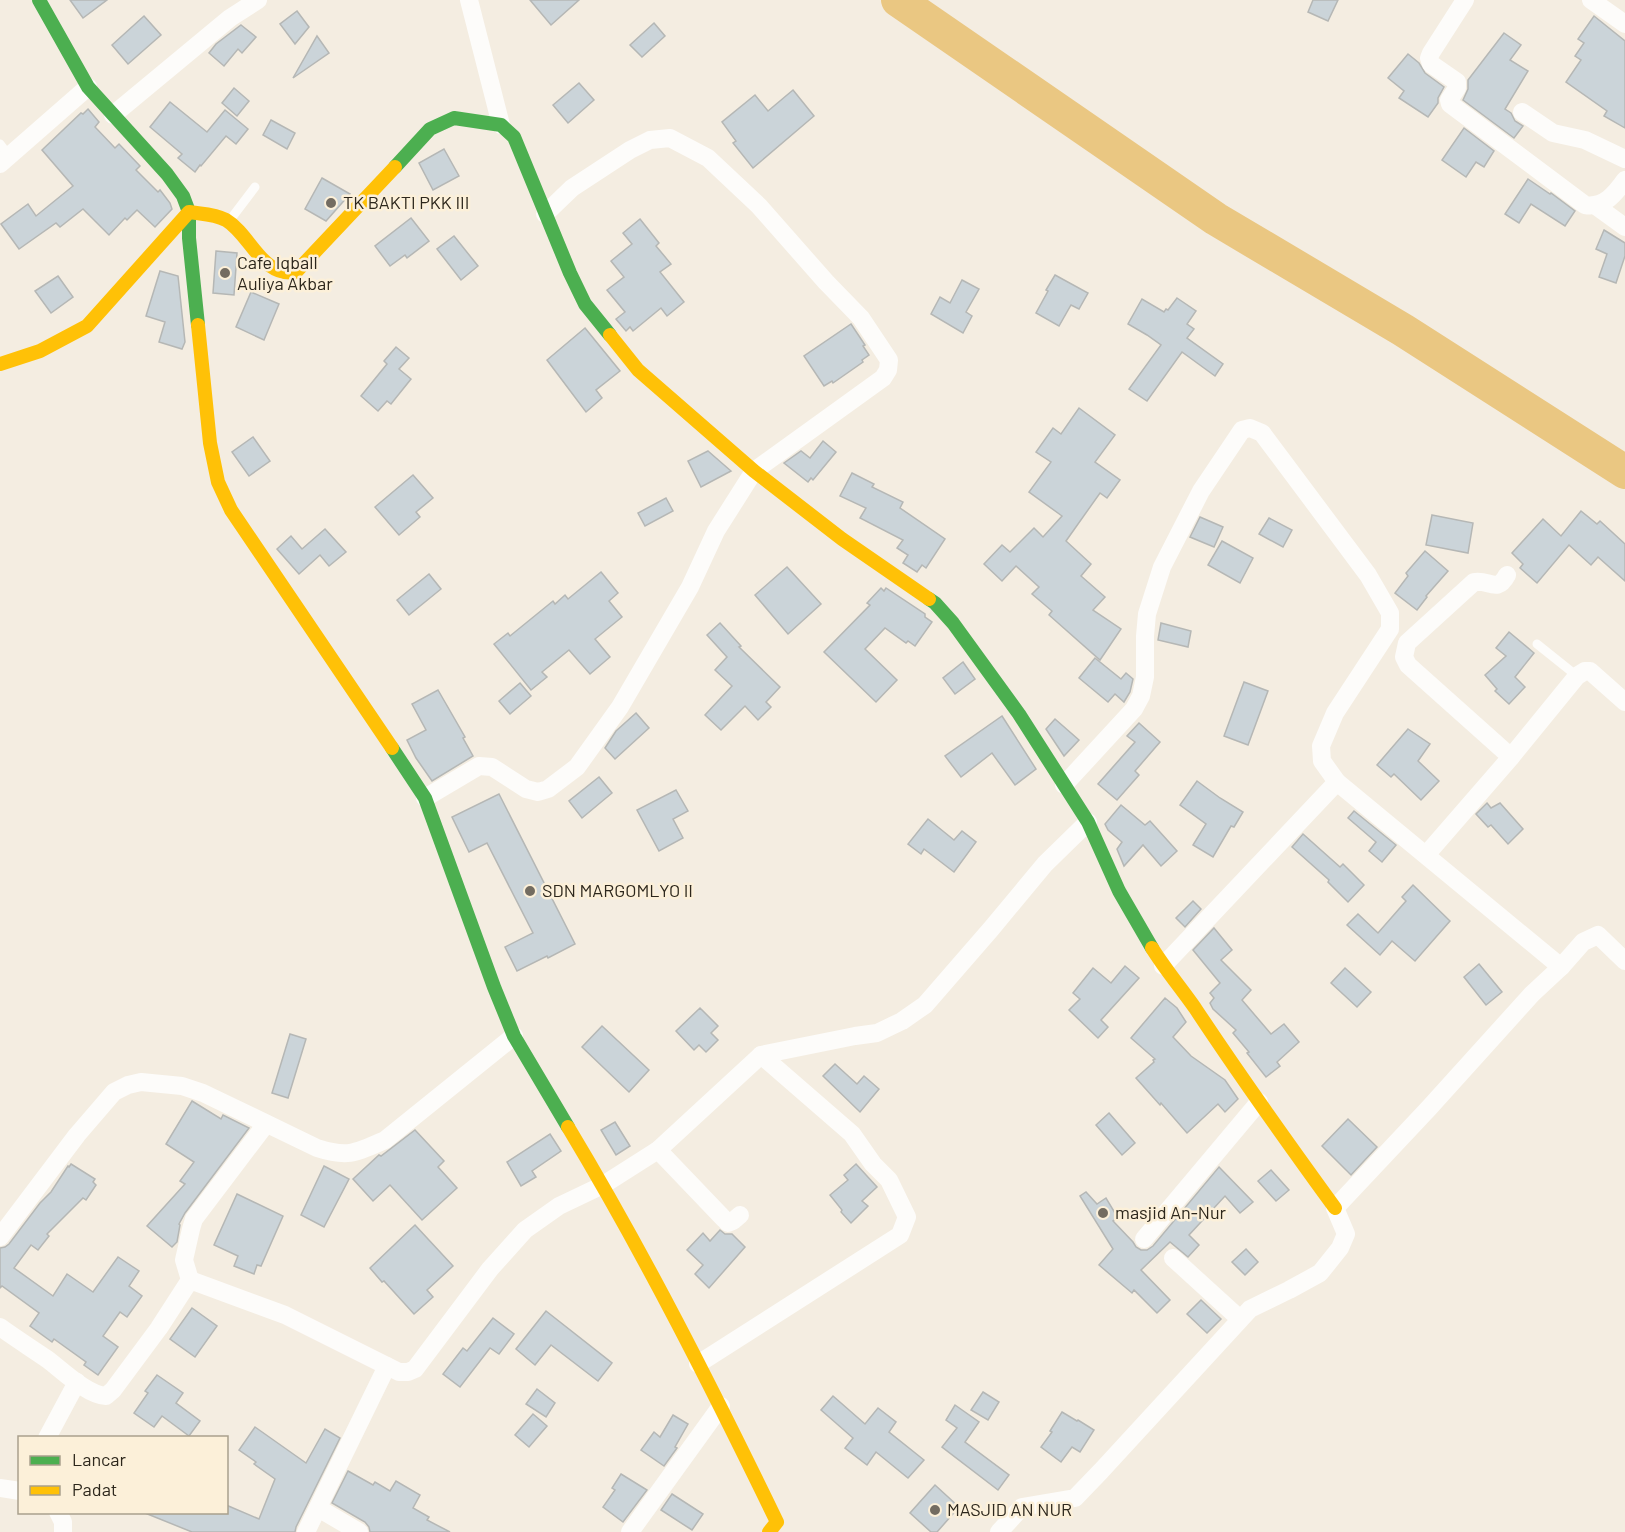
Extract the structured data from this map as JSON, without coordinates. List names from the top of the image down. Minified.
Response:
{"places":["TK BAKTI PKK III","Cafe Iqball Auliya Akbar","SDN MARGOMLYO II","masjid An-Nur","MASJID AN NUR"],"legend":["Lancar","Padat"]}
